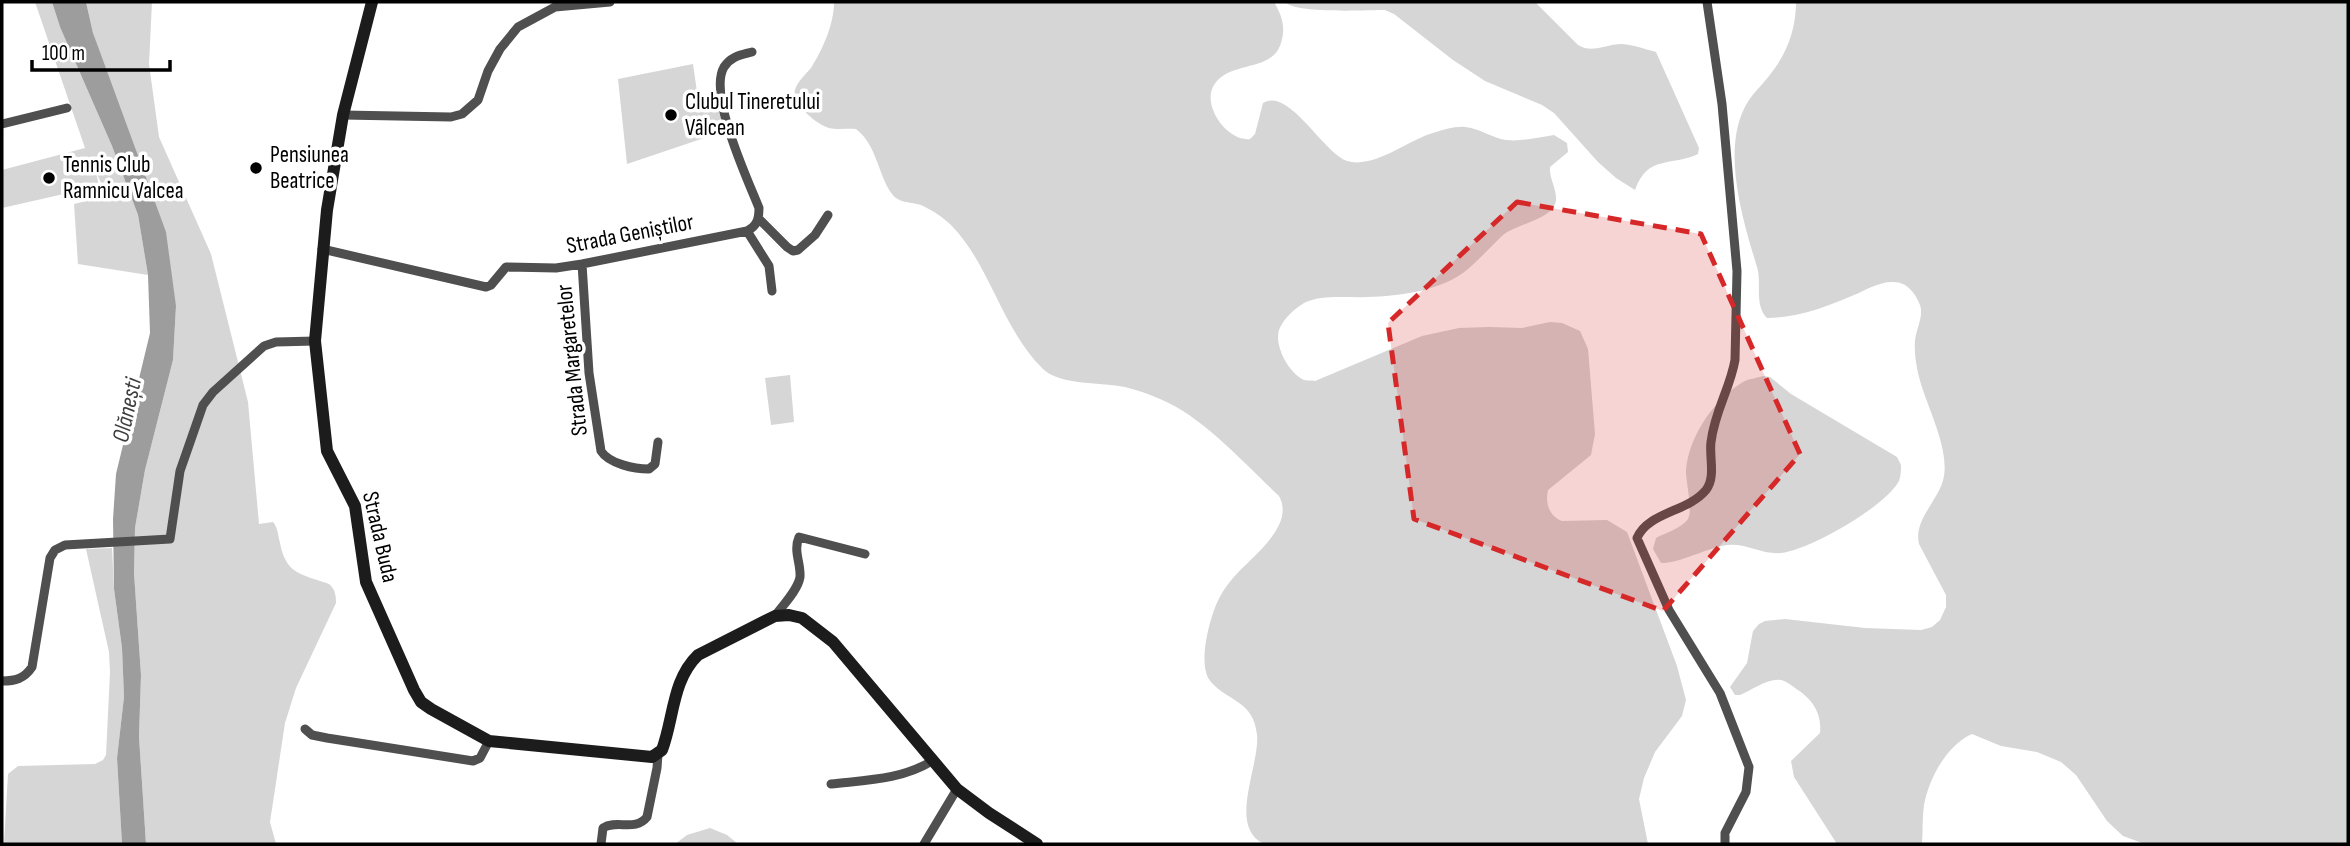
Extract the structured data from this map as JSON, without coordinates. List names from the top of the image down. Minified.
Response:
{"streets":{"street":["Strada Geniștilor","Strada Margaretelor","Strada Buda"]},"crossings":[["Strada Geniștilor","Strada Margaretelor"],["Strada Geniștilor","Strada Buda"]],"water":["Olănești"],"places":["Clubul Tineretului Vâlcean","Pensiunea Beatrice","Tennis Club Ramnicu Valcea"],"scale_bar":"100 m"}
